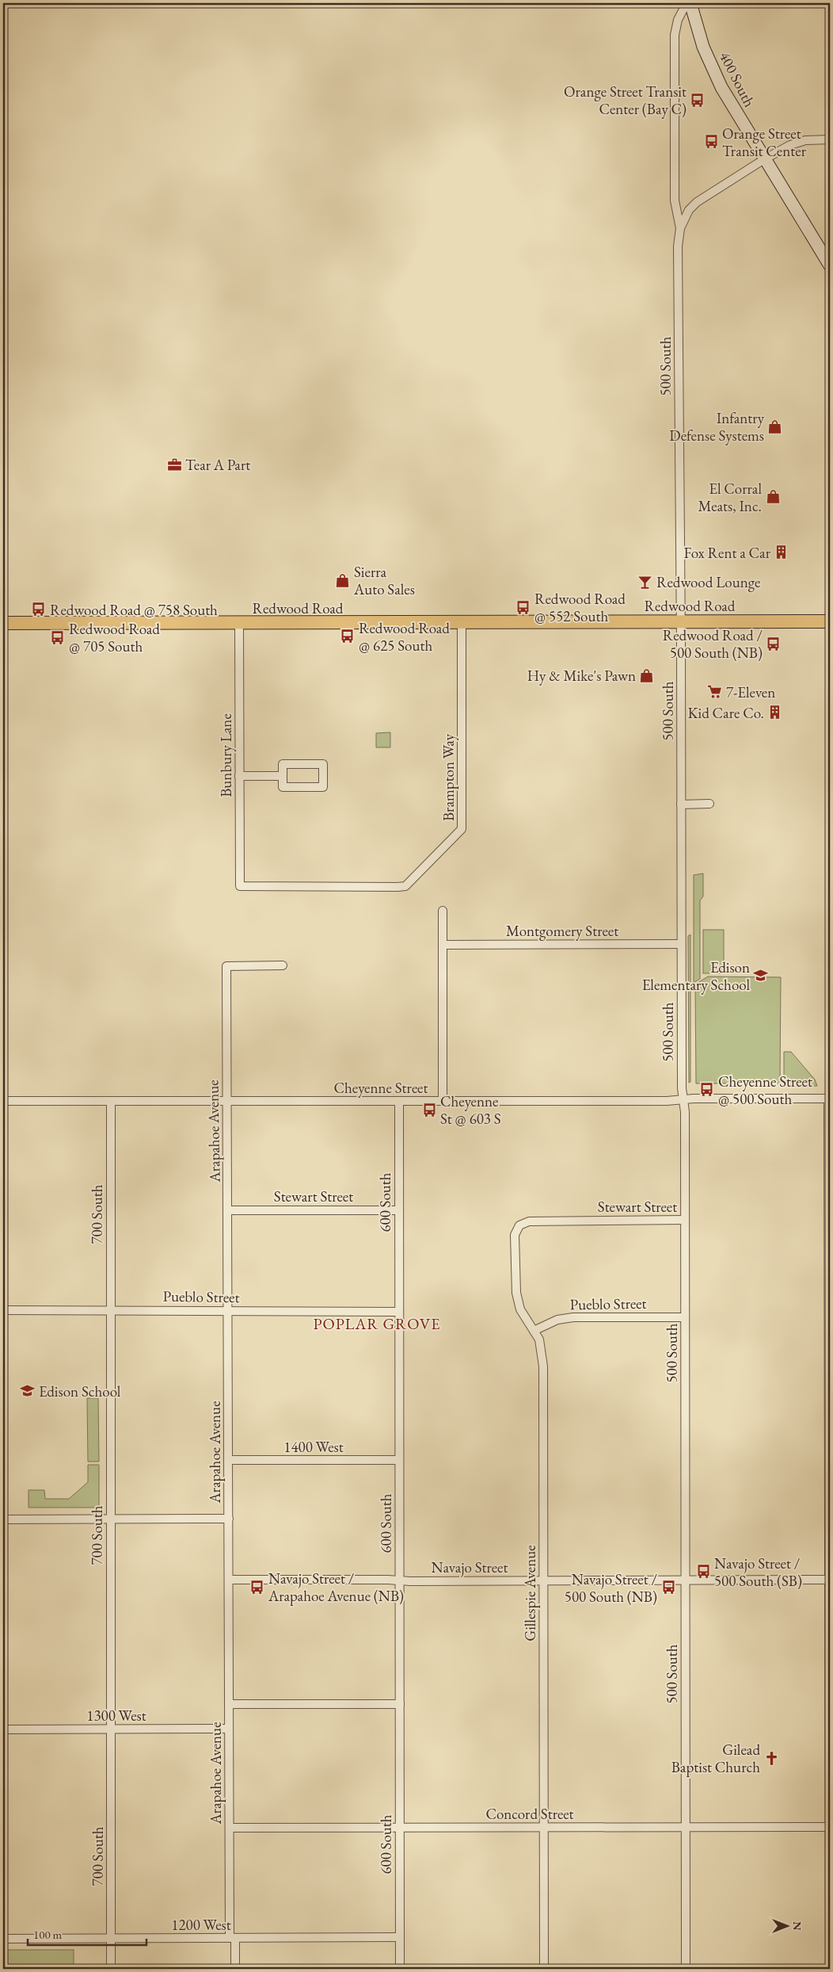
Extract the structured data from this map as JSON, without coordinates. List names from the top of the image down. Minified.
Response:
{"streets":{"main road":["Redwood Road"],"street":["400 South","500 South","Bunbury Lane","Brampton Way","Montgomery Street","Cheyenne Street","Arapahoe Avenue","Stewart Street","600 South","700 South","Pueblo Street","1400 West","Navajo Street","Gillespie Avenue","1300 West","Concord Street","1200 West"]},"crossings":[["500 South","Redwood Road"],["500 South","Montgomery Street"],["500 South","Cheyenne Street"],["500 South","Stewart Street"],["500 South","Pueblo Street"],["500 South","Navajo Street"],["500 South","Concord Street"],["Redwood Road","Bunbury Lane"],["Redwood Road","Brampton Way"],["Bunbury Lane","Brampton Way"],["Cheyenne Street","Arapahoe Avenue"],["Cheyenne Street","600 South"],["Cheyenne Street","700 South"],["Arapahoe Avenue","Stewart Street"],["Arapahoe Avenue","Pueblo Street"],["Arapahoe Avenue","1400 West"],["Arapahoe Avenue","Navajo Street"],["Arapahoe Avenue","1300 West"],["Arapahoe Avenue","Concord Street"],["Arapahoe Avenue","1200 West"],["Stewart Street","600 South"],["Stewart Street","Gillespie Avenue"],["600 South","Pueblo Street"],["600 South","1400 West"],["600 South","Navajo Street"],["600 South","Concord Street"],["600 South","1200 West"],["700 South","Pueblo Street"],["700 South","1300 West"],["700 South","1200 West"],["Pueblo Street","Gillespie Avenue"],["Navajo Street","Gillespie Avenue"],["Gillespie Avenue","Concord Street"]],"districts":["POPLAR GROVE"],"places":{"bus stop":["Orange Street Transit Center (Bay C)","Orange Street Transit Center","Redwood Road @ 552 South","Redwood Road @ 758 South","Redwood Road @ 625 South","Redwood Road @ 705 South","Redwood Road / 500 South (NB)","Cheyenne Street @ 500 South","Cheyenne St @ 603 S","Navajo Street / 500 South (SB)","Navajo Street / Arapahoe Avenue (NB)","Navajo Street / 500 South (NB)"],"shop":["Infantry Defense Systems","El Corral Meats, Inc.","Sierra Auto Sales","Hy & Mike's Pawn"],"office":["Tear A Part"],"building":["Fox Rent a Car","Kid Care Co."],"bar":["Redwood Lounge"],"supermarket":["7-Eleven"],"school or university":["Edison Elementary School","Edison School"],"church":["Gilead Baptist Church"]},"scale_bar":"100 m","north":"right"}
